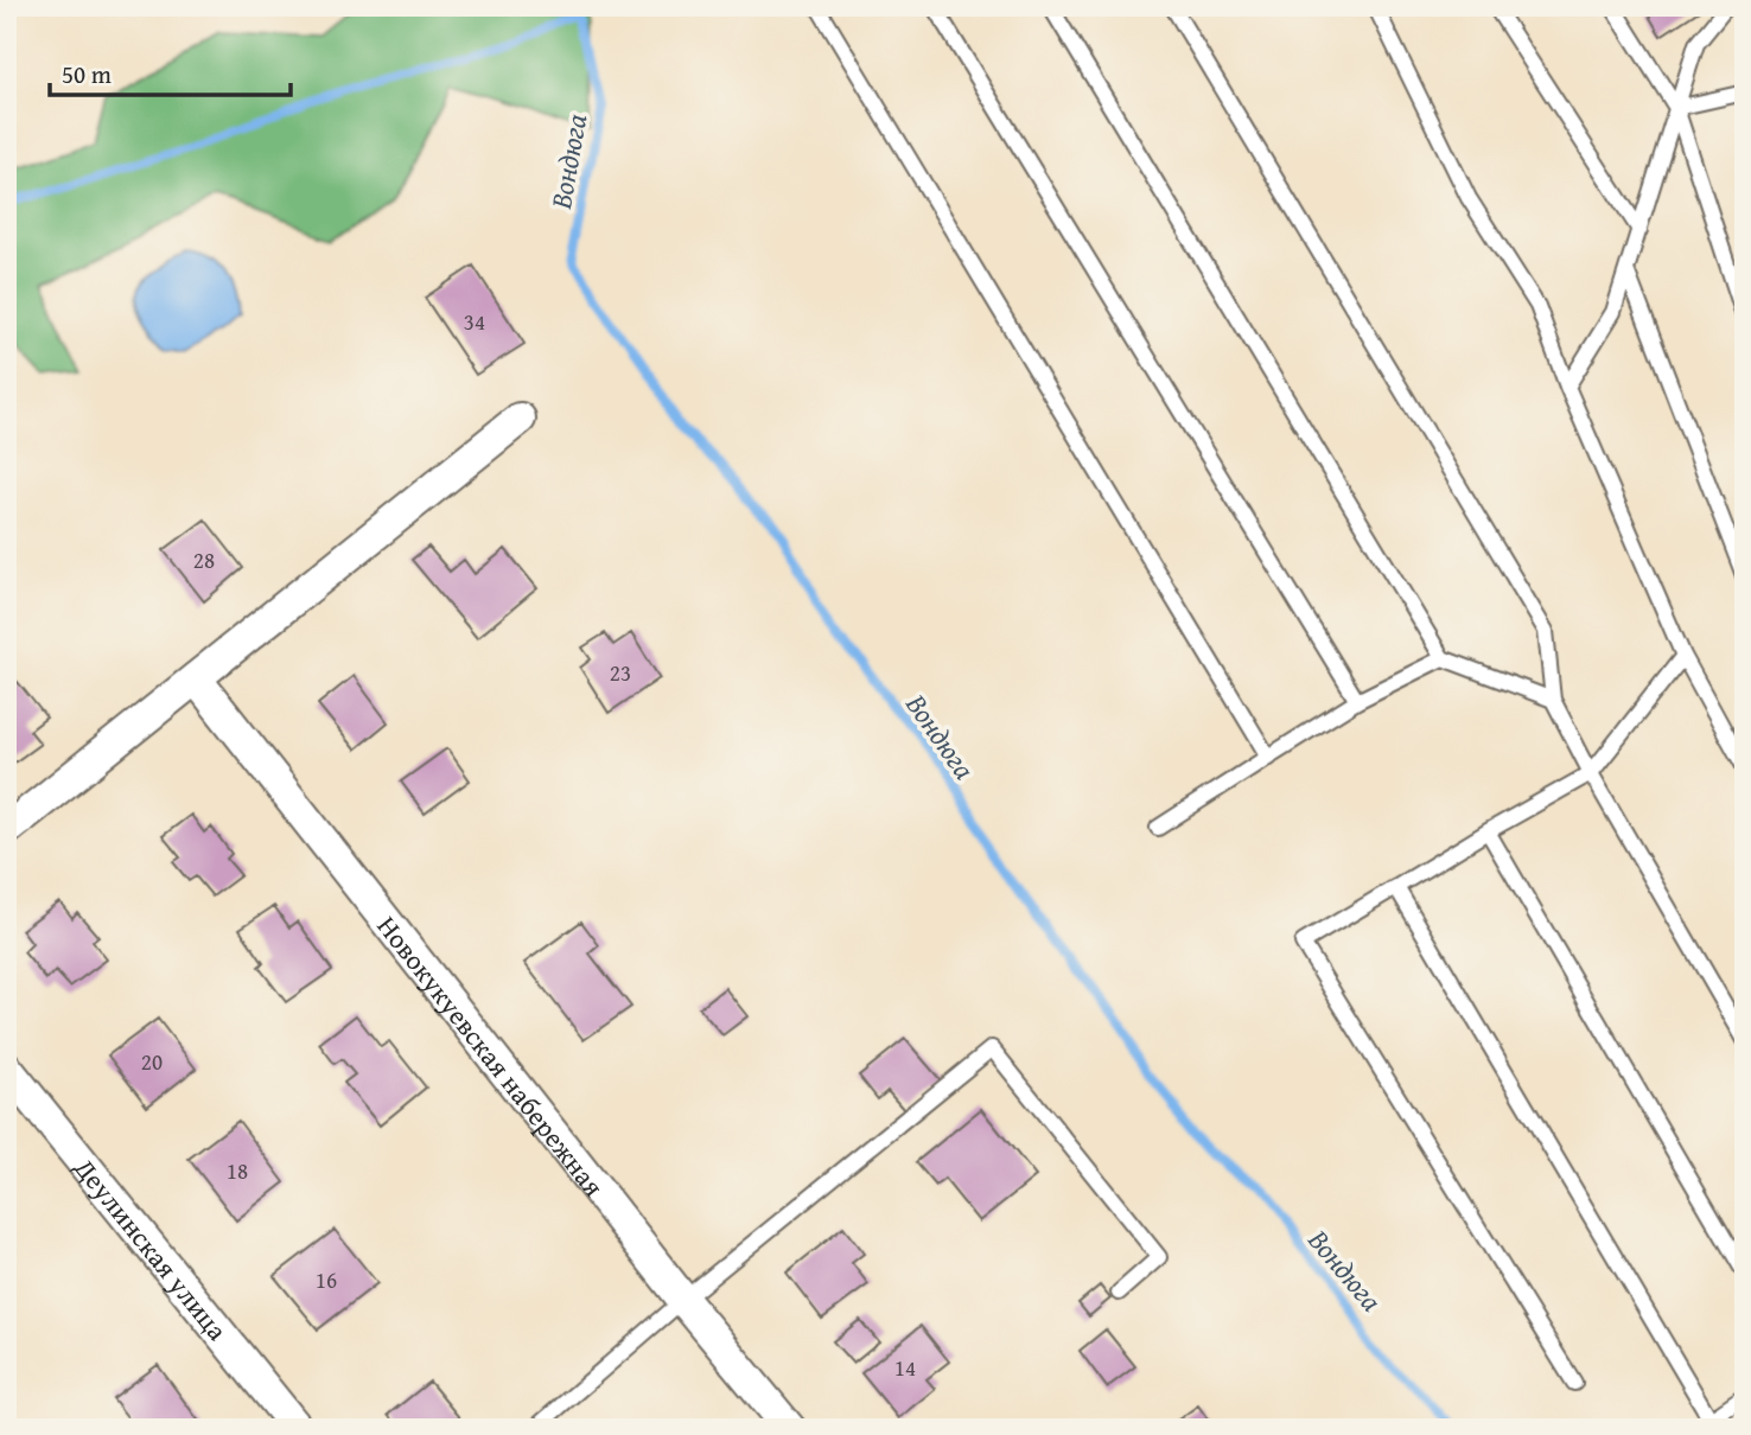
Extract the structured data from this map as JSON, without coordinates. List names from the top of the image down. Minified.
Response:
{"streets":{"street":["Новокукуевская набережная","Деулинская улица"]},"water":["Вондюга"],"house_numbers":["34","28","23","20","18","16","14"],"scale_bar":"50 m"}
